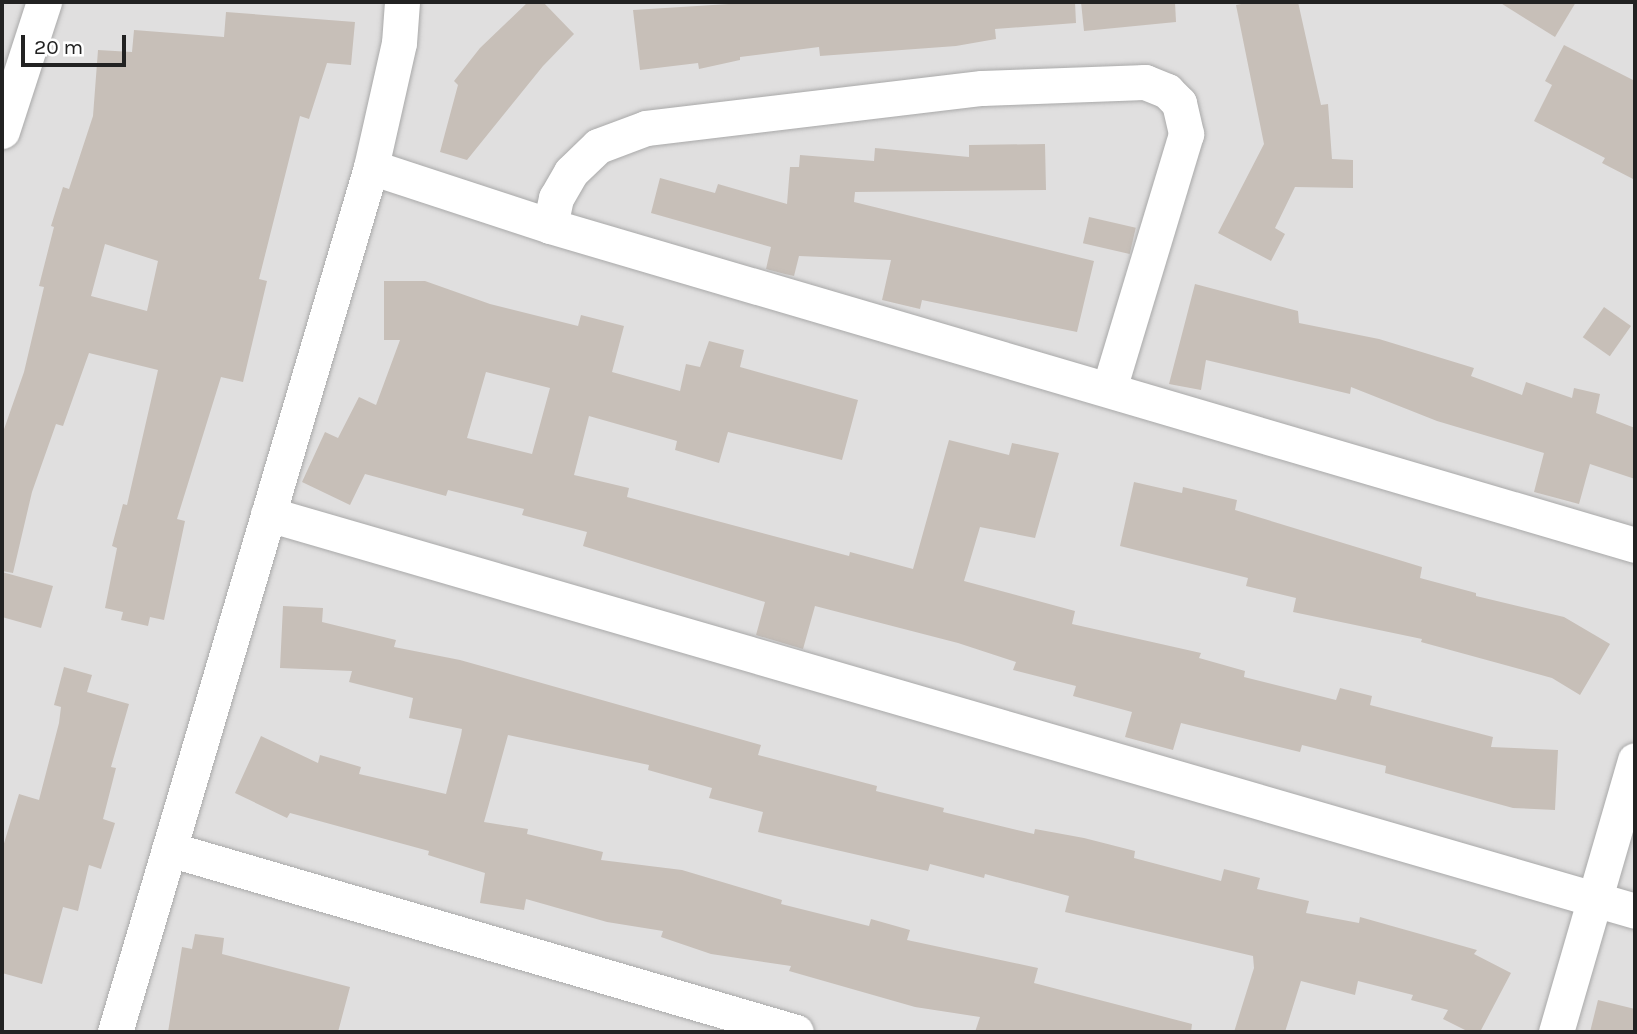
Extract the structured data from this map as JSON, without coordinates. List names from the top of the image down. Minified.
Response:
{"scale_bar":"20 m"}
